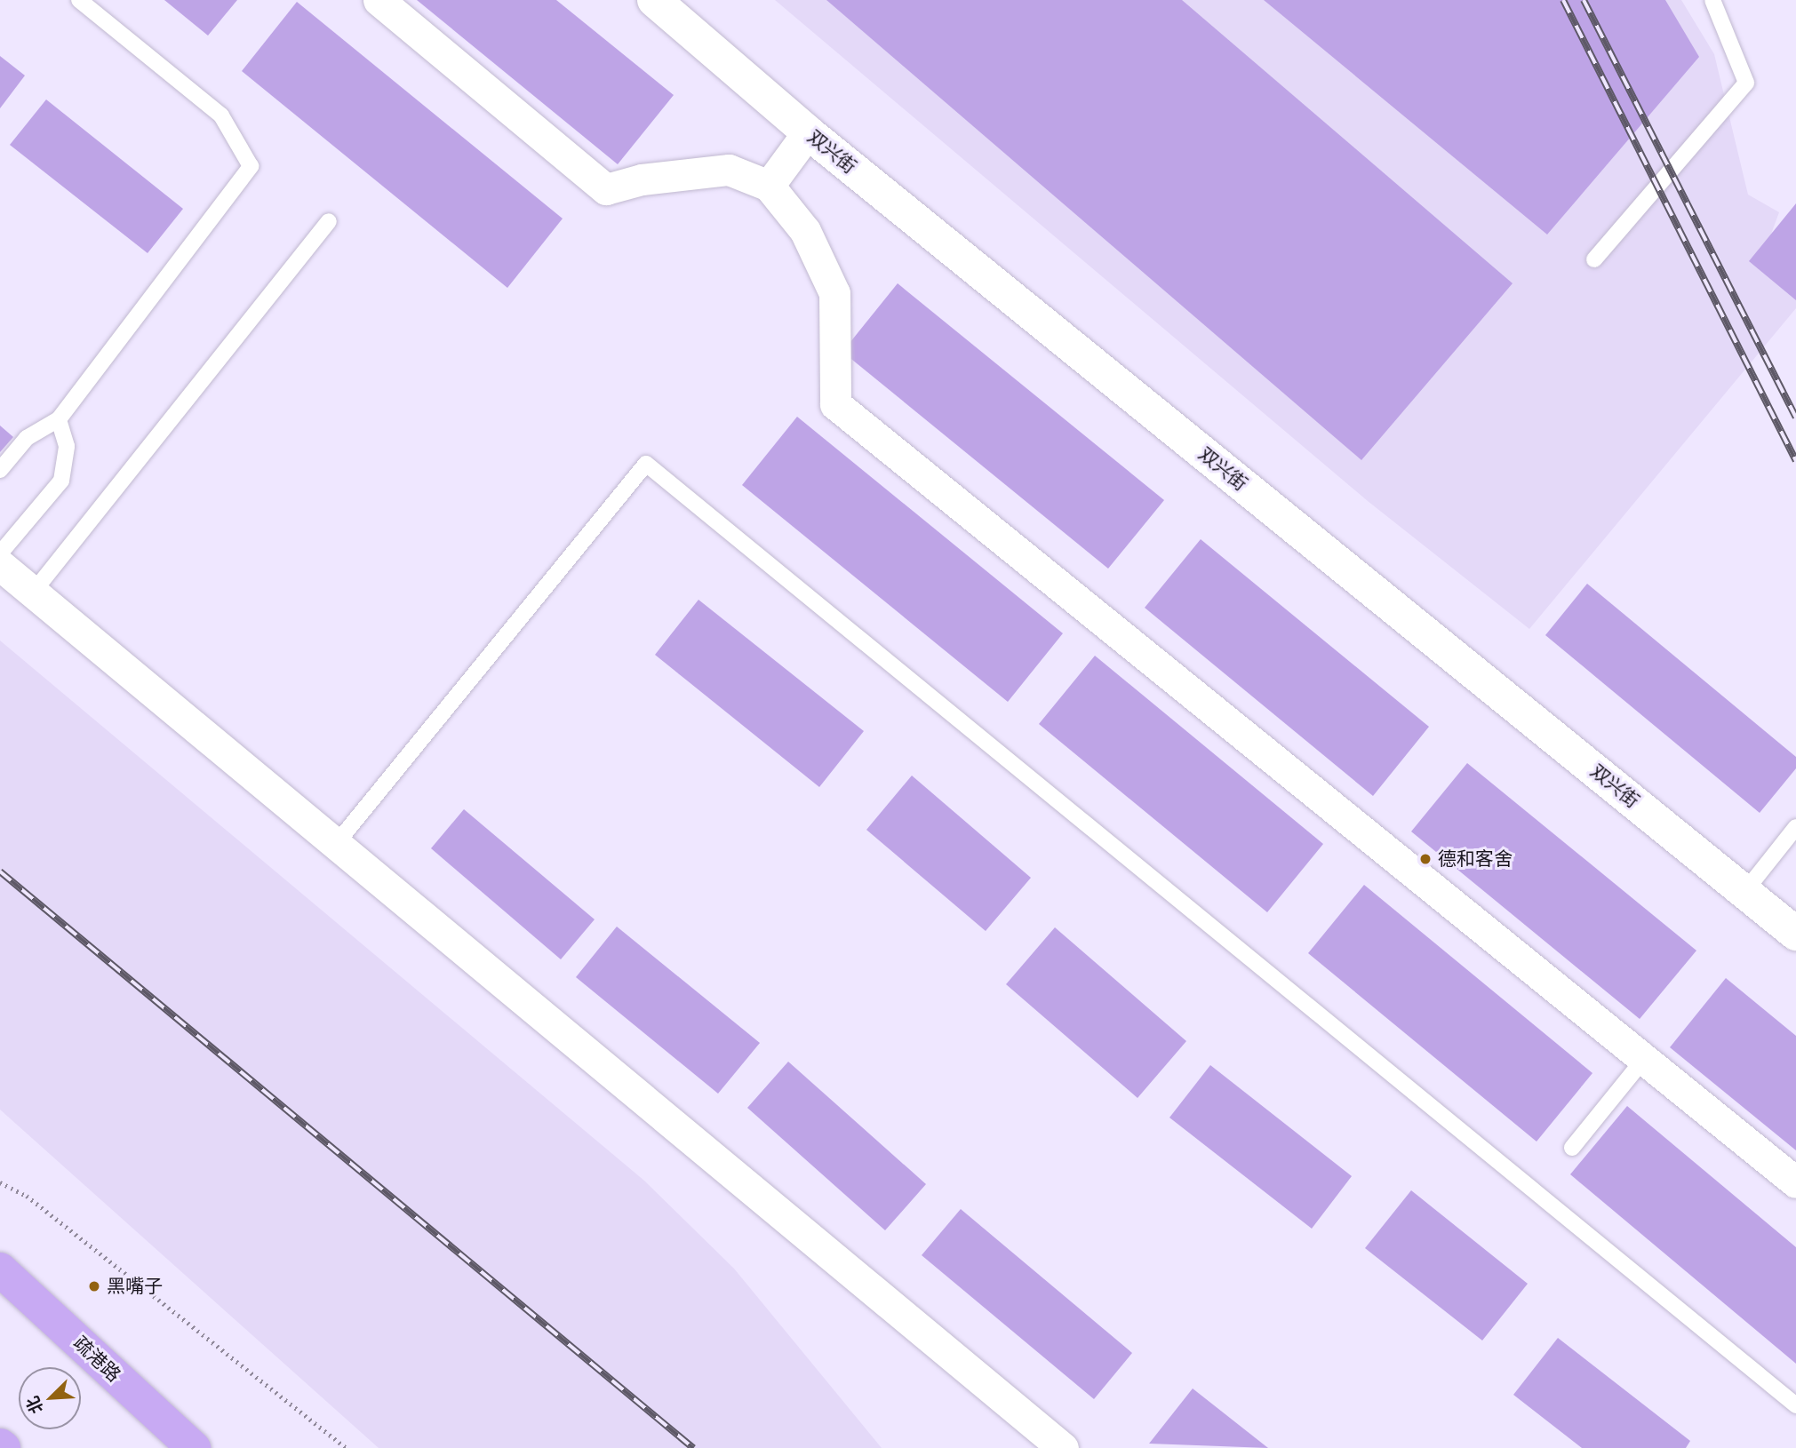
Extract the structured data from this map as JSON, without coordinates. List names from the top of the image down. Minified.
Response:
{"streets":{"highway":["疏港路"],"street":["双兴街"]},"places":["德和客舍","黑嘴子"],"north":"bottom left"}
